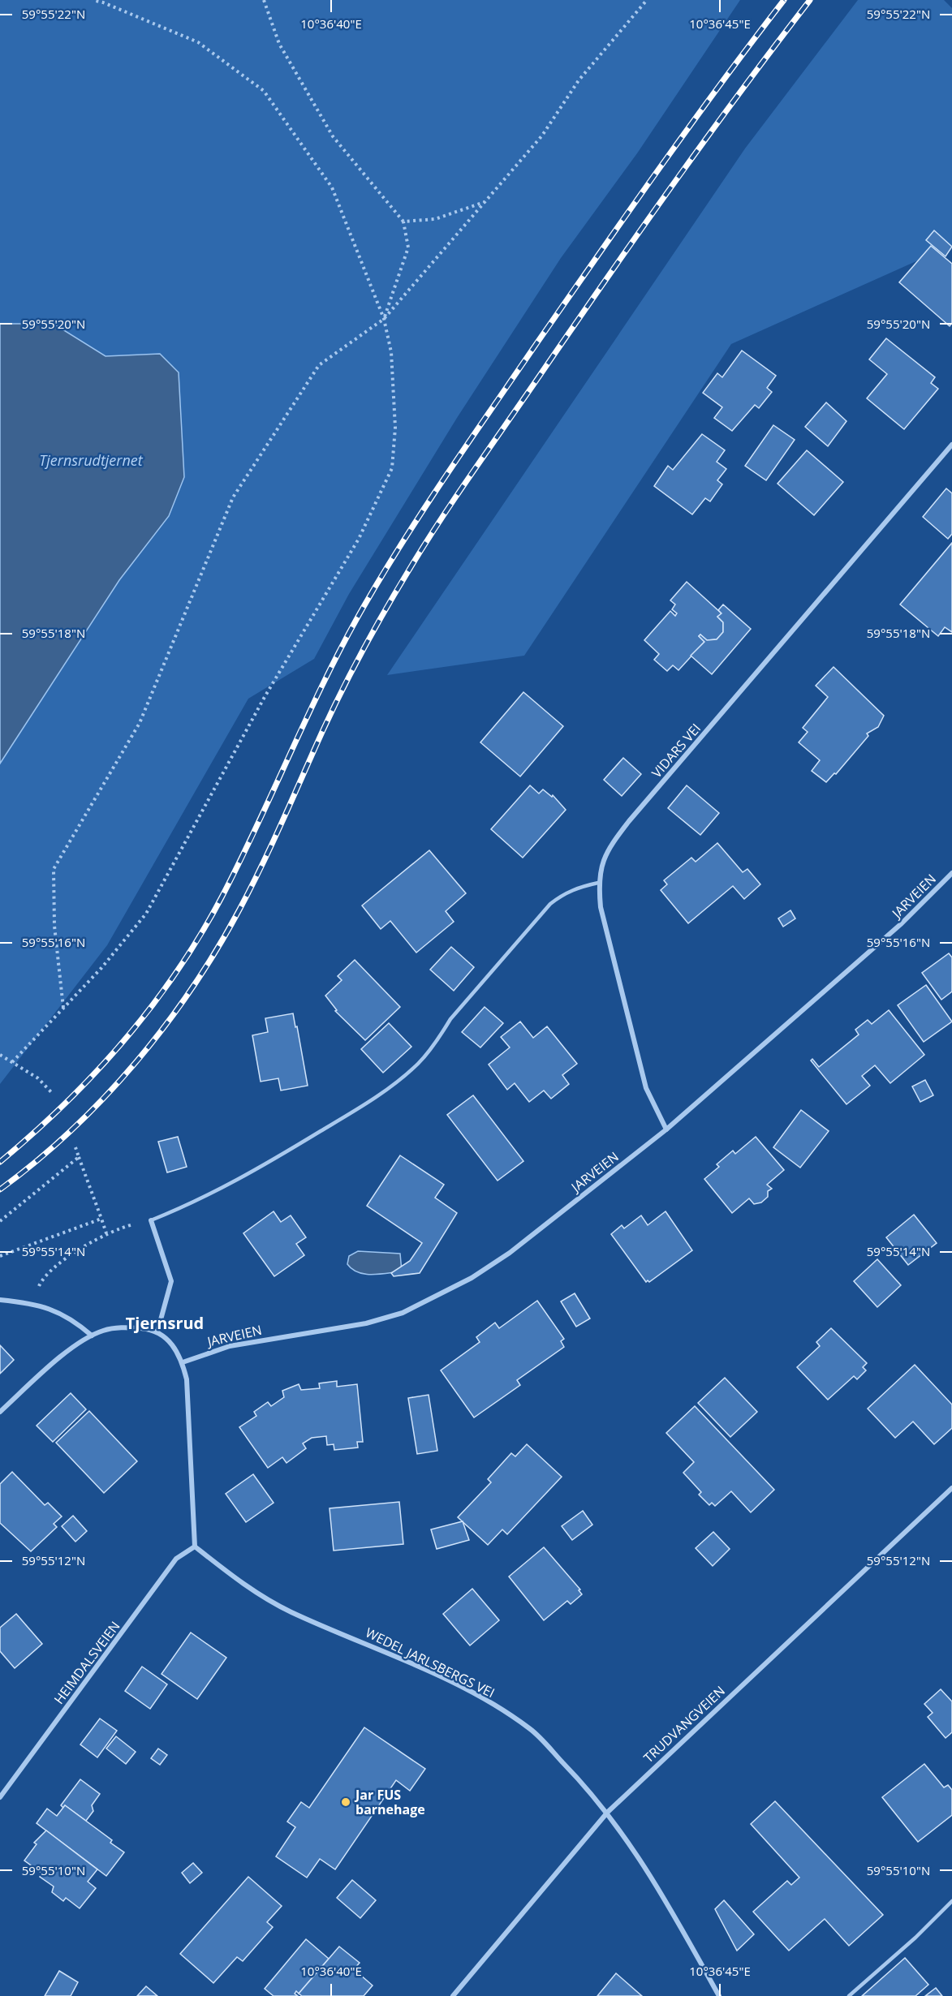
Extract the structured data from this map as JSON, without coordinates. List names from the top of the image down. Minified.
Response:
{"streets":{"street":["VIDARS VEI","JARVEIEN","HEIMDALSVEIEN","WEDEL JARLSBERGS VEI","TRUDVANGVEIEN"]},"crossings":[["VIDARS VEI","JARVEIEN"],["HEIMDALSVEIEN","WEDEL JARLSBERGS VEI"],["WEDEL JARLSBERGS VEI","TRUDVANGVEIEN"]],"districts":["Tjernsrud"],"water":["Tjernsrudtjernet"],"places":["Jar FUS barnehage"],"coordinates":["59°55'22\"N","10°36'40\"E","10°36'45\"E","59°55'20\"N","59°55'18\"N","59°55'16\"N","59°55'14\"N","59°55'12\"N","59°55'10\"N"]}
